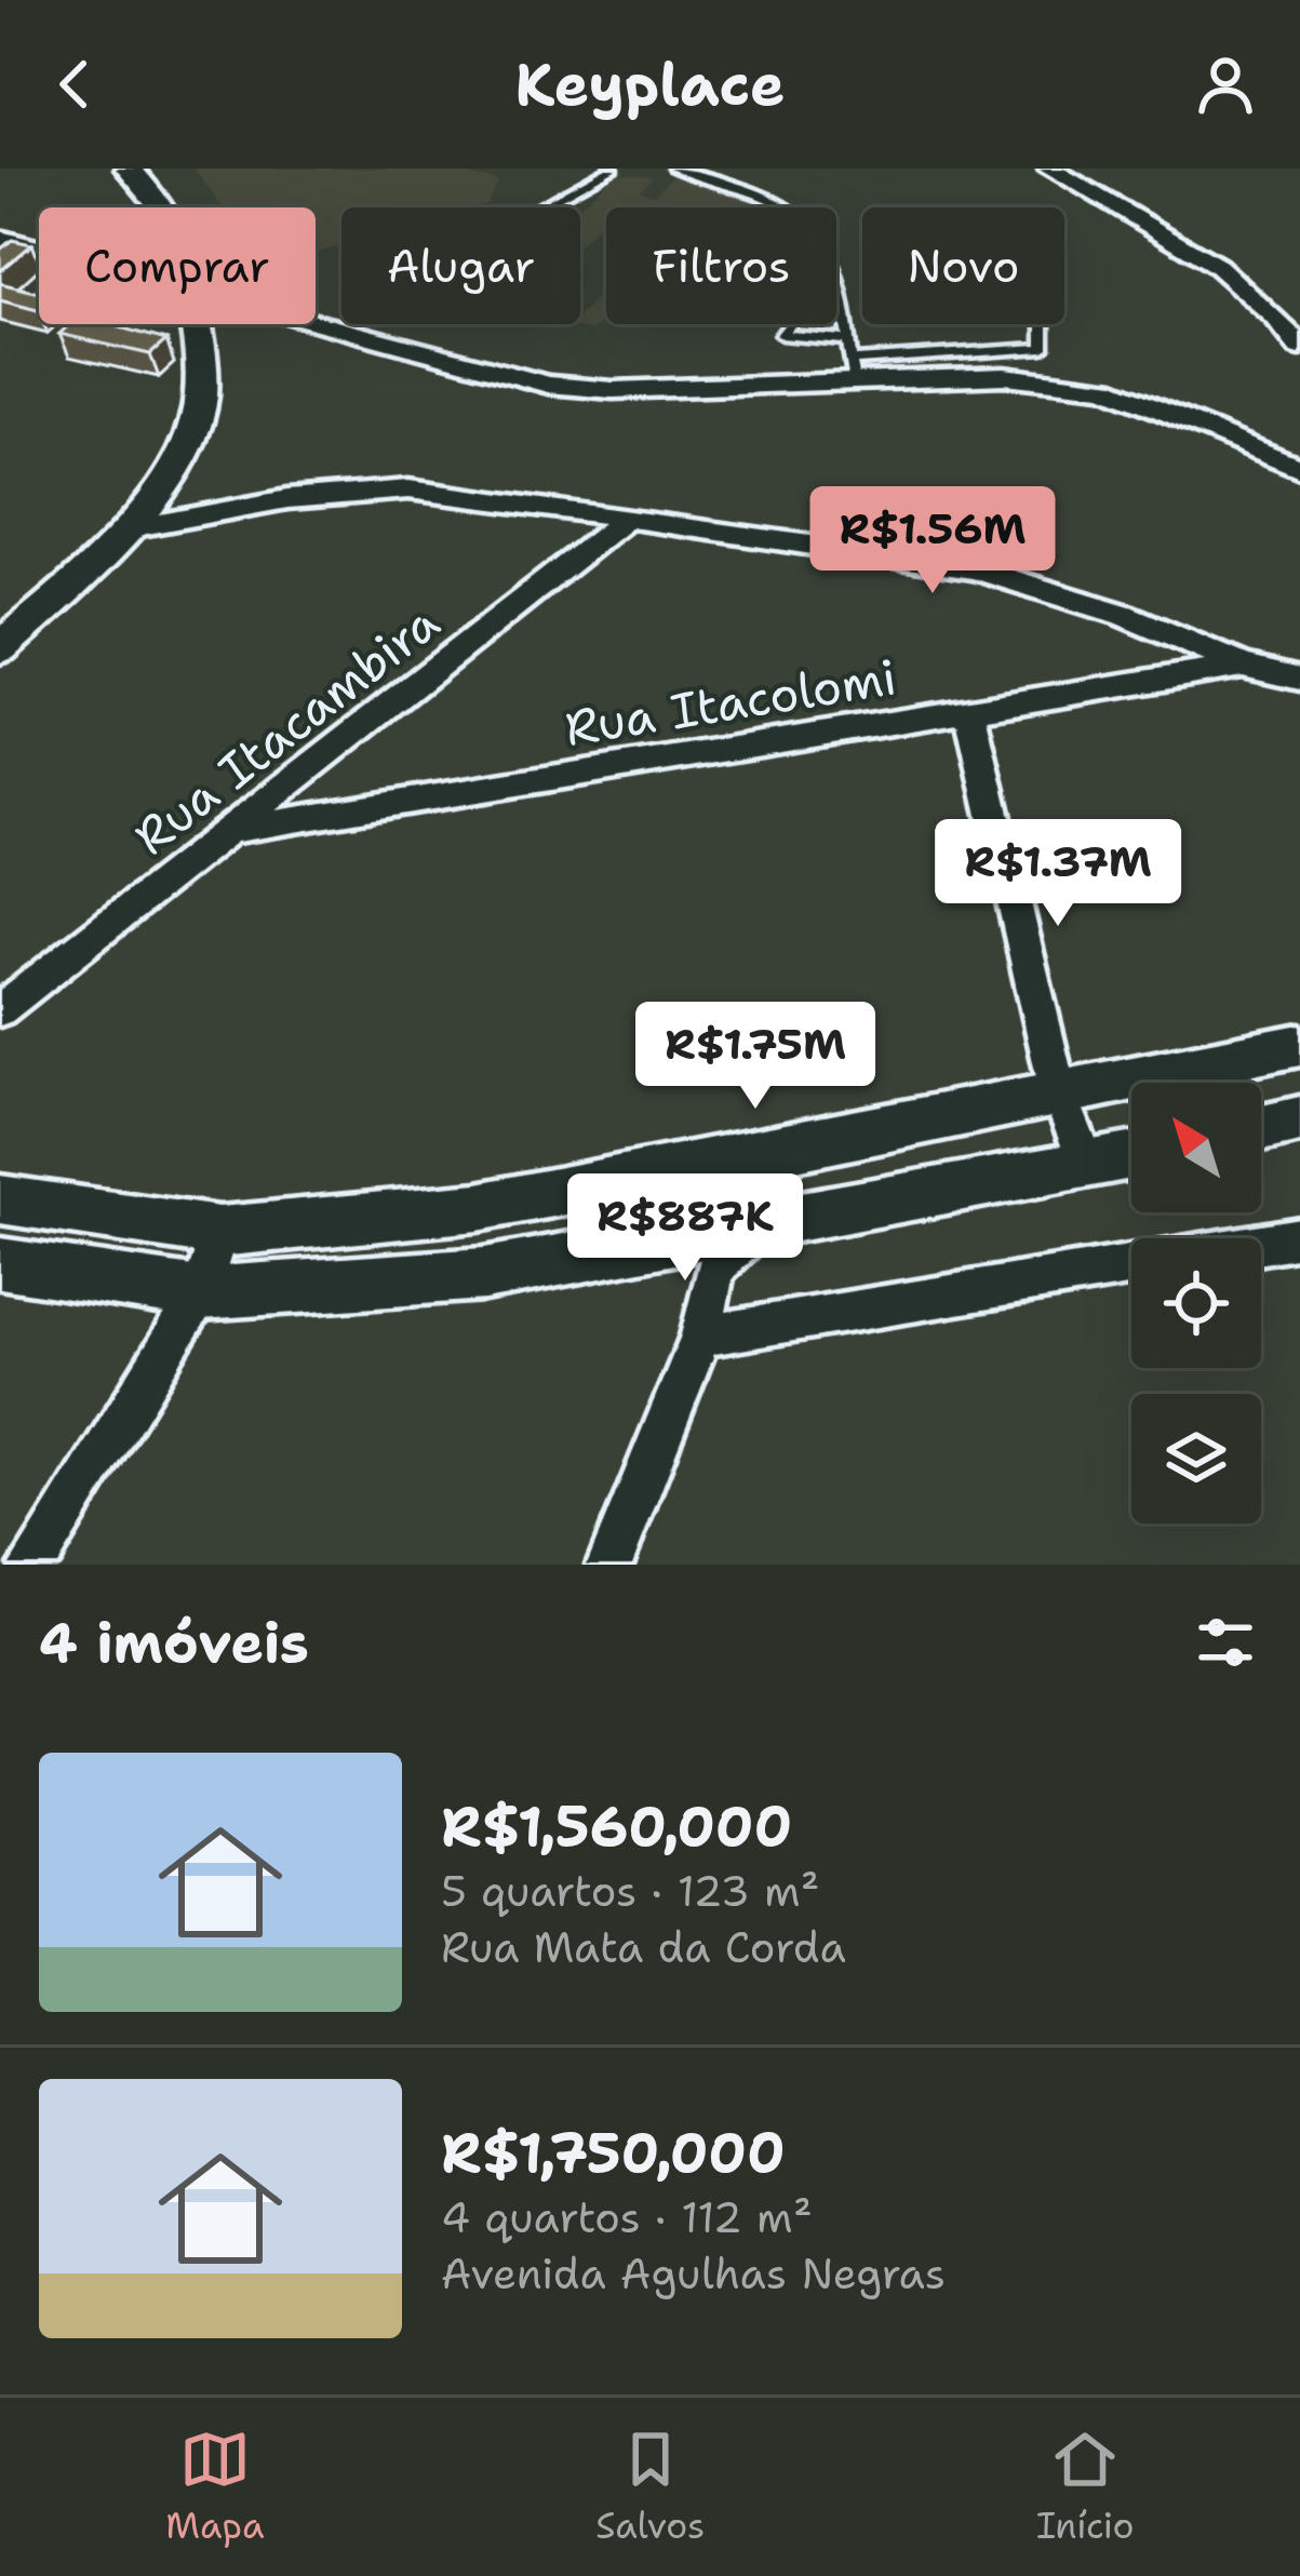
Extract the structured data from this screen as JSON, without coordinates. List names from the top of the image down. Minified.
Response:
{"streets":{"street":["Rua Itacolomi","Rua Itacambira"]},"crossings":[["Rua Itacolomi","Rua Itacambira"]],"north":"top left","page":{"header":"Keyplace","chip":["Comprar","Alugar","Filtros","Novo"],"price":["R$1.56M","R$1.37M","R$1.75M","R$887K"],"heading":"4 imóveis","list":[{"name":"R$1,560,000","note":"5 quartos · 123 m² · Rua Mata da Corda"},{"name":"R$1,750,000","note":"4 quartos · 112 m² · Avenida Agulhas Negras"}],"tabs":["Mapa","Salvos","Início"]}}
